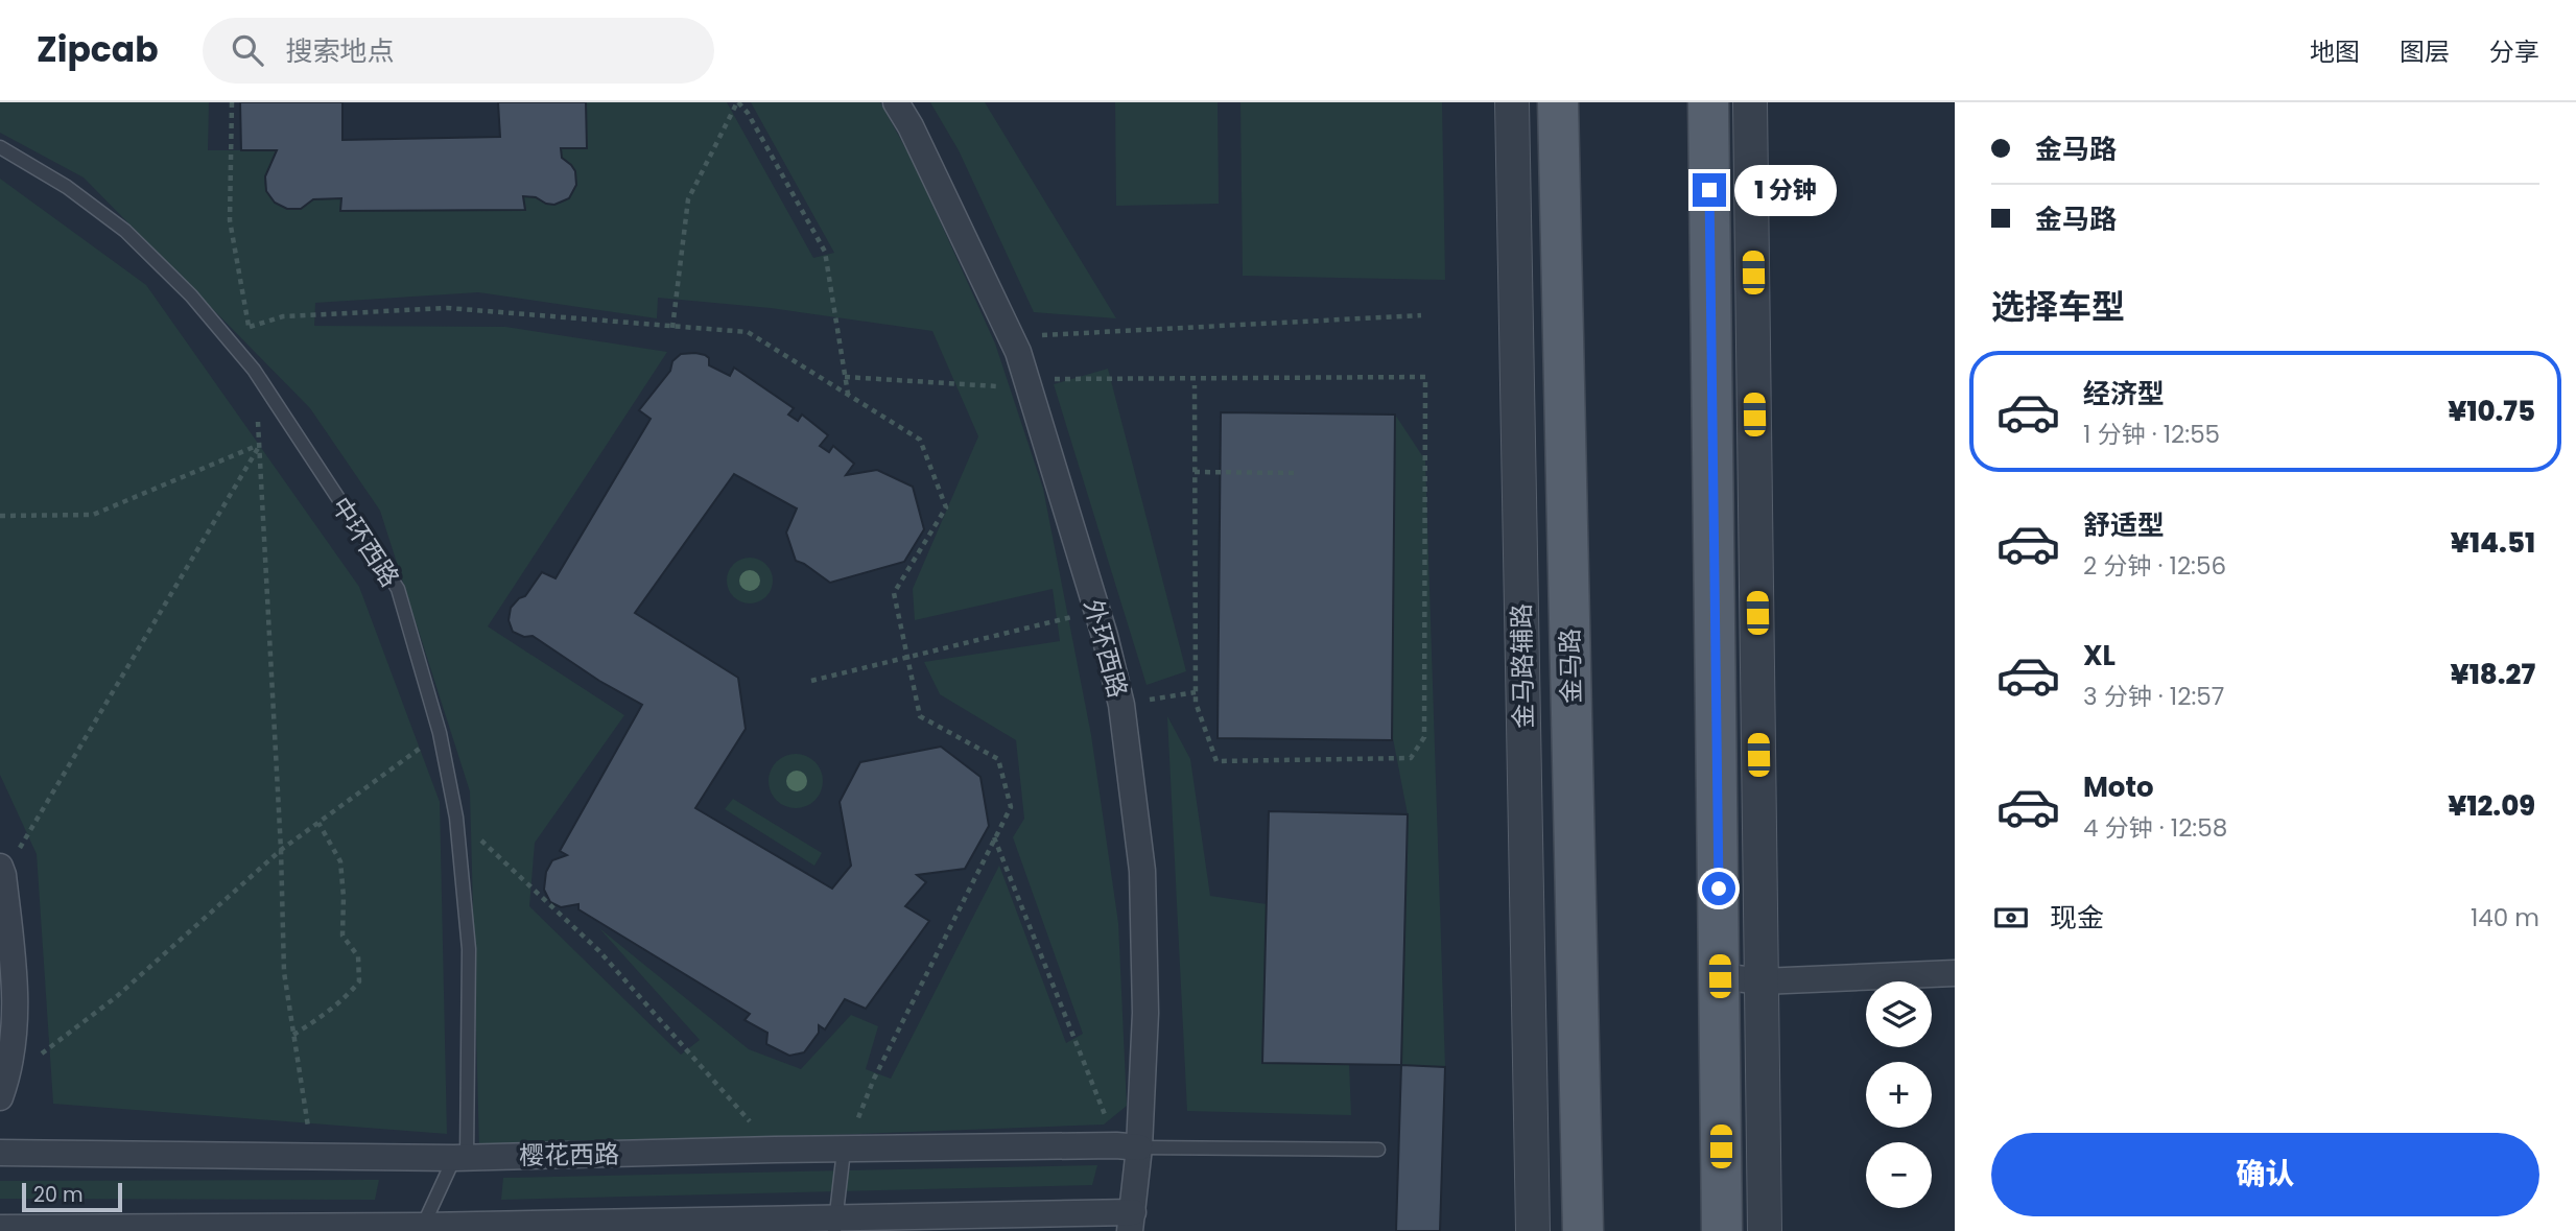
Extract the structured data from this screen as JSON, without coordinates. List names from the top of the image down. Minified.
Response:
{"streets":{"main road":["金马路"],"street":["外环西路","金马路辅路","樱花西路"],"lane":["中环西路"]},"crossings":[["中环西路","樱花西路"],["外环西路","樱花西路"]],"scale_bar":"20 m","page":{"header":"Zipcab","search":"搜索地点","nav":["地图","图层","分享"],"banner":["金马路","金马路"],"bubble":"1 分钟","heading":"选择车型","list":[{"name":"经济型","note":"1 分钟 · 12:55","value":"¥10.75"},{"name":"舒适型","note":"2 分钟 · 12:56","value":"¥14.51"},{"name":"XL","note":"3 分钟 · 12:57","value":"¥18.27"},{"name":"Moto","note":"4 分钟 · 12:58","value":"¥12.09"}],"pay":["现金","140 m"],"map_buttons":["+","−"],"buttons":"确认","scale":"20 m"}}
